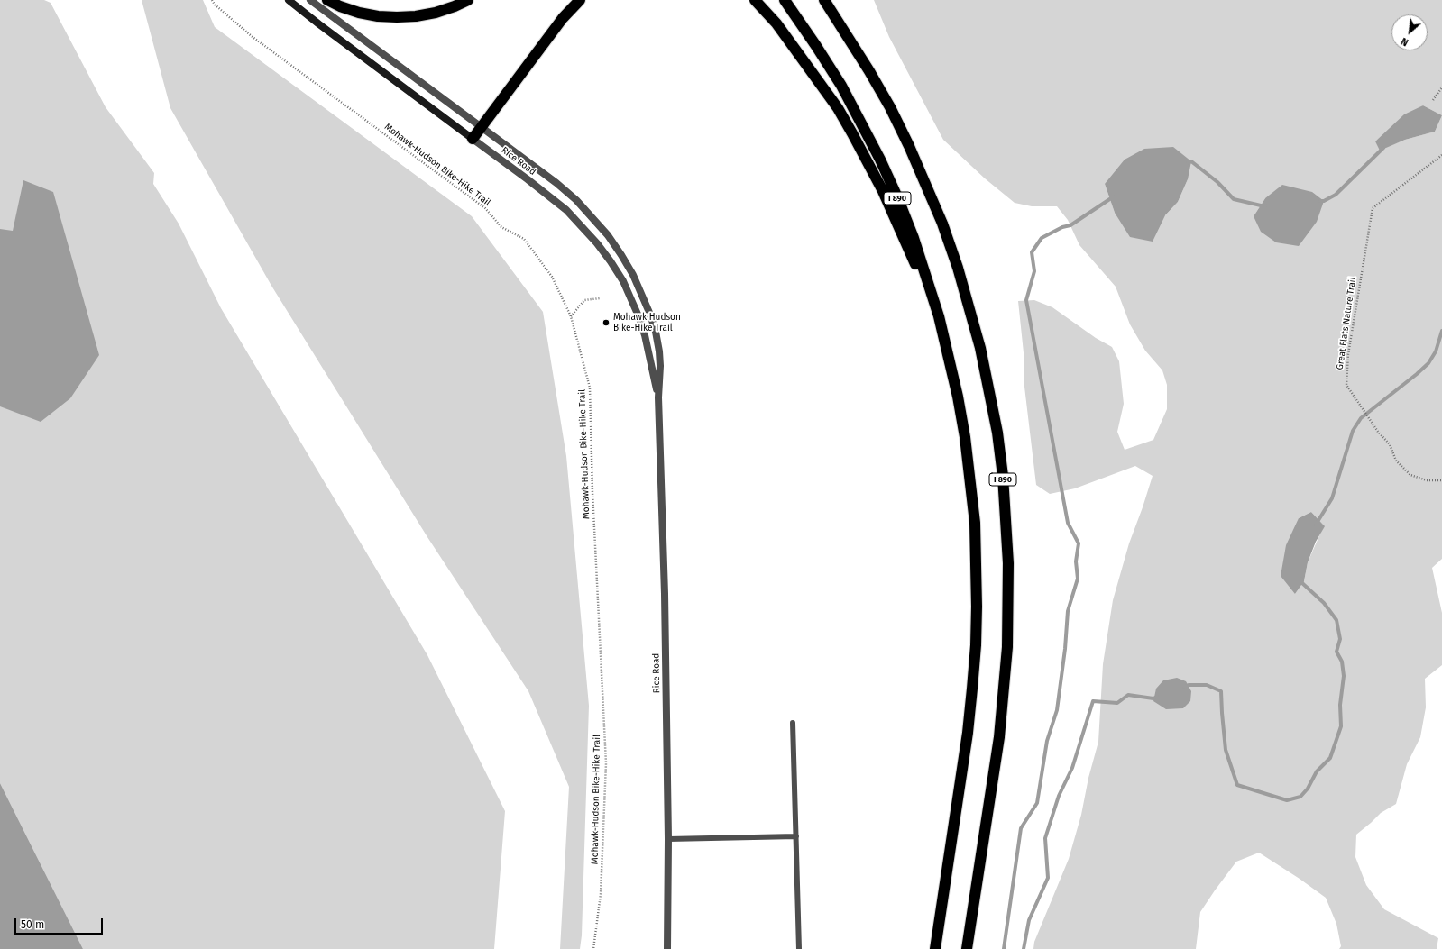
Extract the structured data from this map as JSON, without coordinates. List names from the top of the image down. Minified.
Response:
{"streets":{"highway":["I 890"],"main road":["Rice Road"],"path":["Mohawk-Hudson Bike-Hike Trail","Great Flats Nature Trail"]},"places":["Mohawk Hudson Bike-Hike Trail"],"scale_bar":"50 m","north":"bottom left"}
